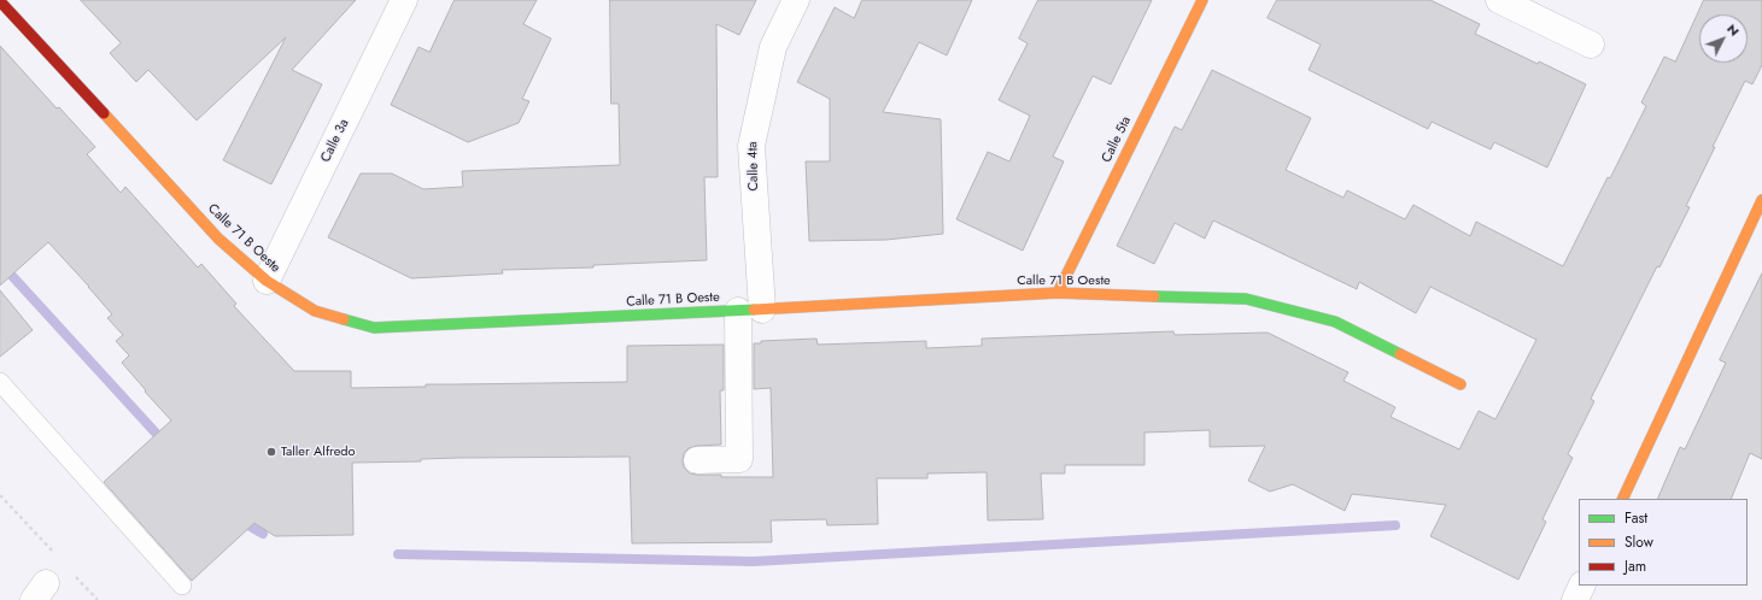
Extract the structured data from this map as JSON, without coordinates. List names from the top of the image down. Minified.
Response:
{"streets":{"street":["Calle 5ta","Calle 3a","Calle 4ta","Calle 71 B Oeste"]},"crossings":[["Calle 5ta","Calle 71 B Oeste"],["Calle 3a","Calle 71 B Oeste"],["Calle 4ta","Calle 71 B Oeste"]],"places":["Taller Alfredo"],"legend":["Fast","Slow","Jam"],"north":"top right"}
